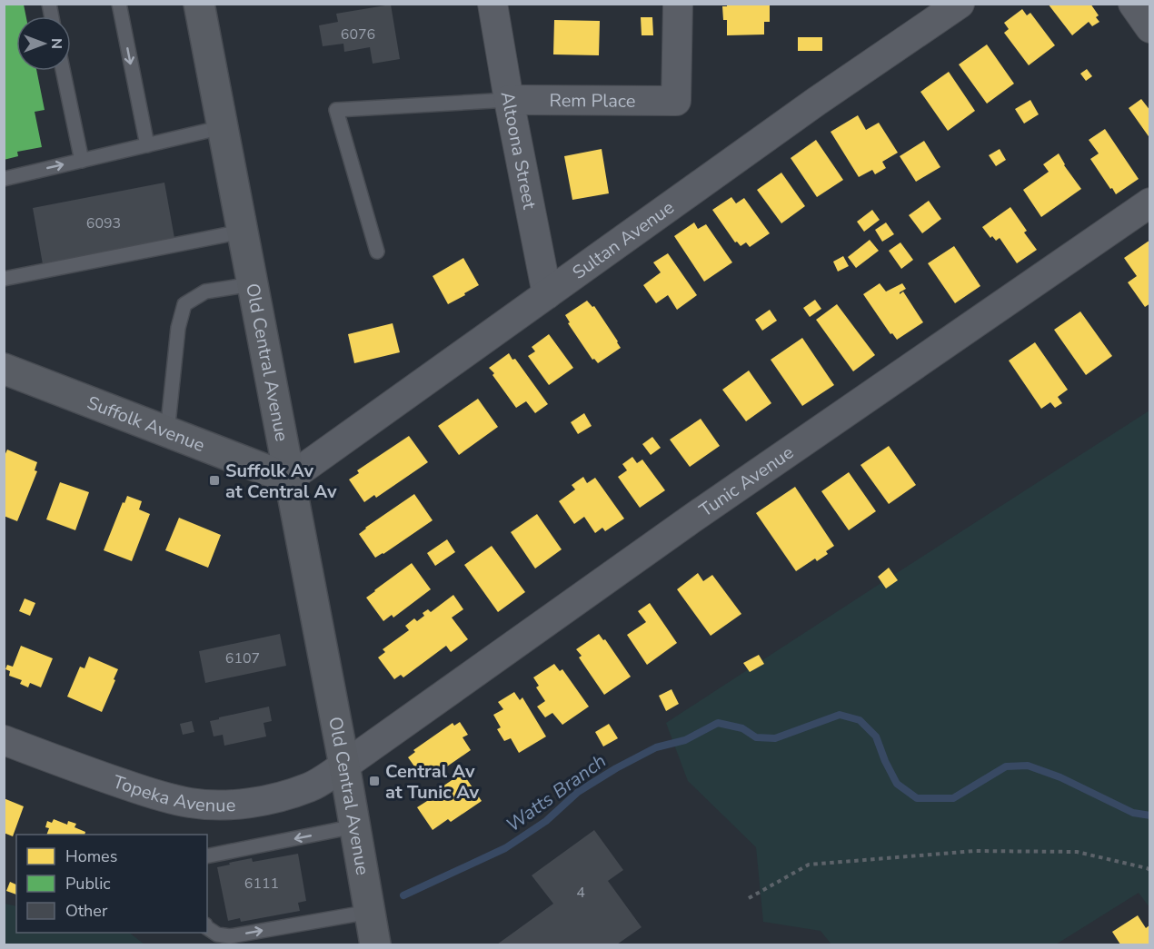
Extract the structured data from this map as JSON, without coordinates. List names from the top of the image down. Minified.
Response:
{"streets":{"main road":["Old Central Avenue","Suffolk Avenue"],"street":["Rem Place","Altoona Street","Sultan Avenue","Tunic Avenue","Topeka Avenue"]},"crossings":[["Rem Place","Altoona Street"],["Altoona Street","Sultan Avenue"],["Sultan Avenue","Old Central Avenue"],["Sultan Avenue","Suffolk Avenue"],["Old Central Avenue","Suffolk Avenue"],["Old Central Avenue","Tunic Avenue"],["Old Central Avenue","Topeka Avenue"],["Tunic Avenue","Topeka Avenue"]],"water":["Watts Branch"],"places":{"transit":["Suffolk Av at Central Av","Central Av at Tunic Av"]},"house_numbers":["6076","6093","6107","6111","4"],"legend":["Homes","Public","Other"],"north":"right"}
